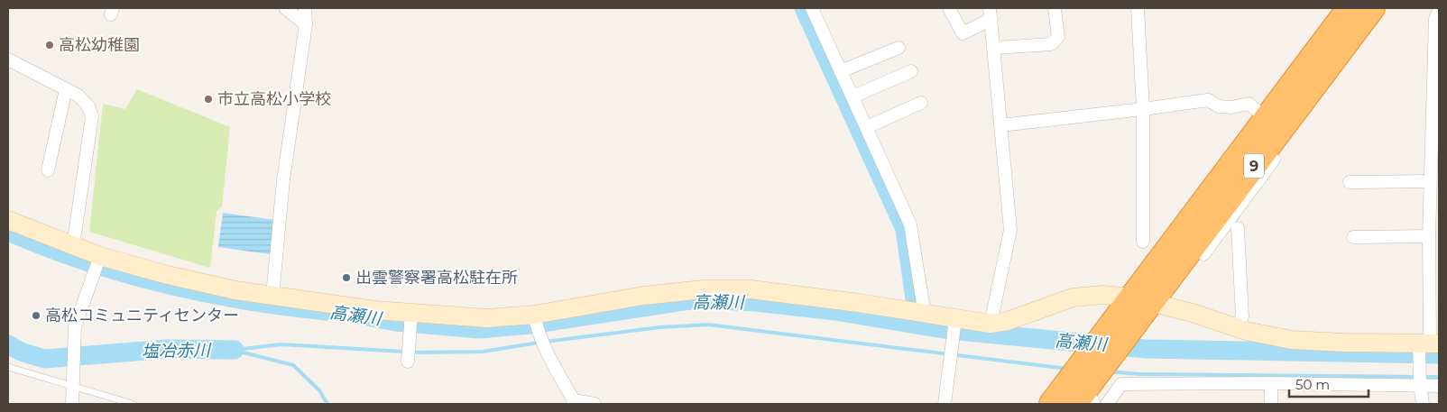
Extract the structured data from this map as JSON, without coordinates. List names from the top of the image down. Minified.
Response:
{"streets":{"highway":["9"]},"water":["高瀬川","塩冶赤川"],"places":["高松幼稚園","市立高松小学校","出雲警察署高松駐在所","高松コミュニティセンター"],"scale_bar":"50 m"}
